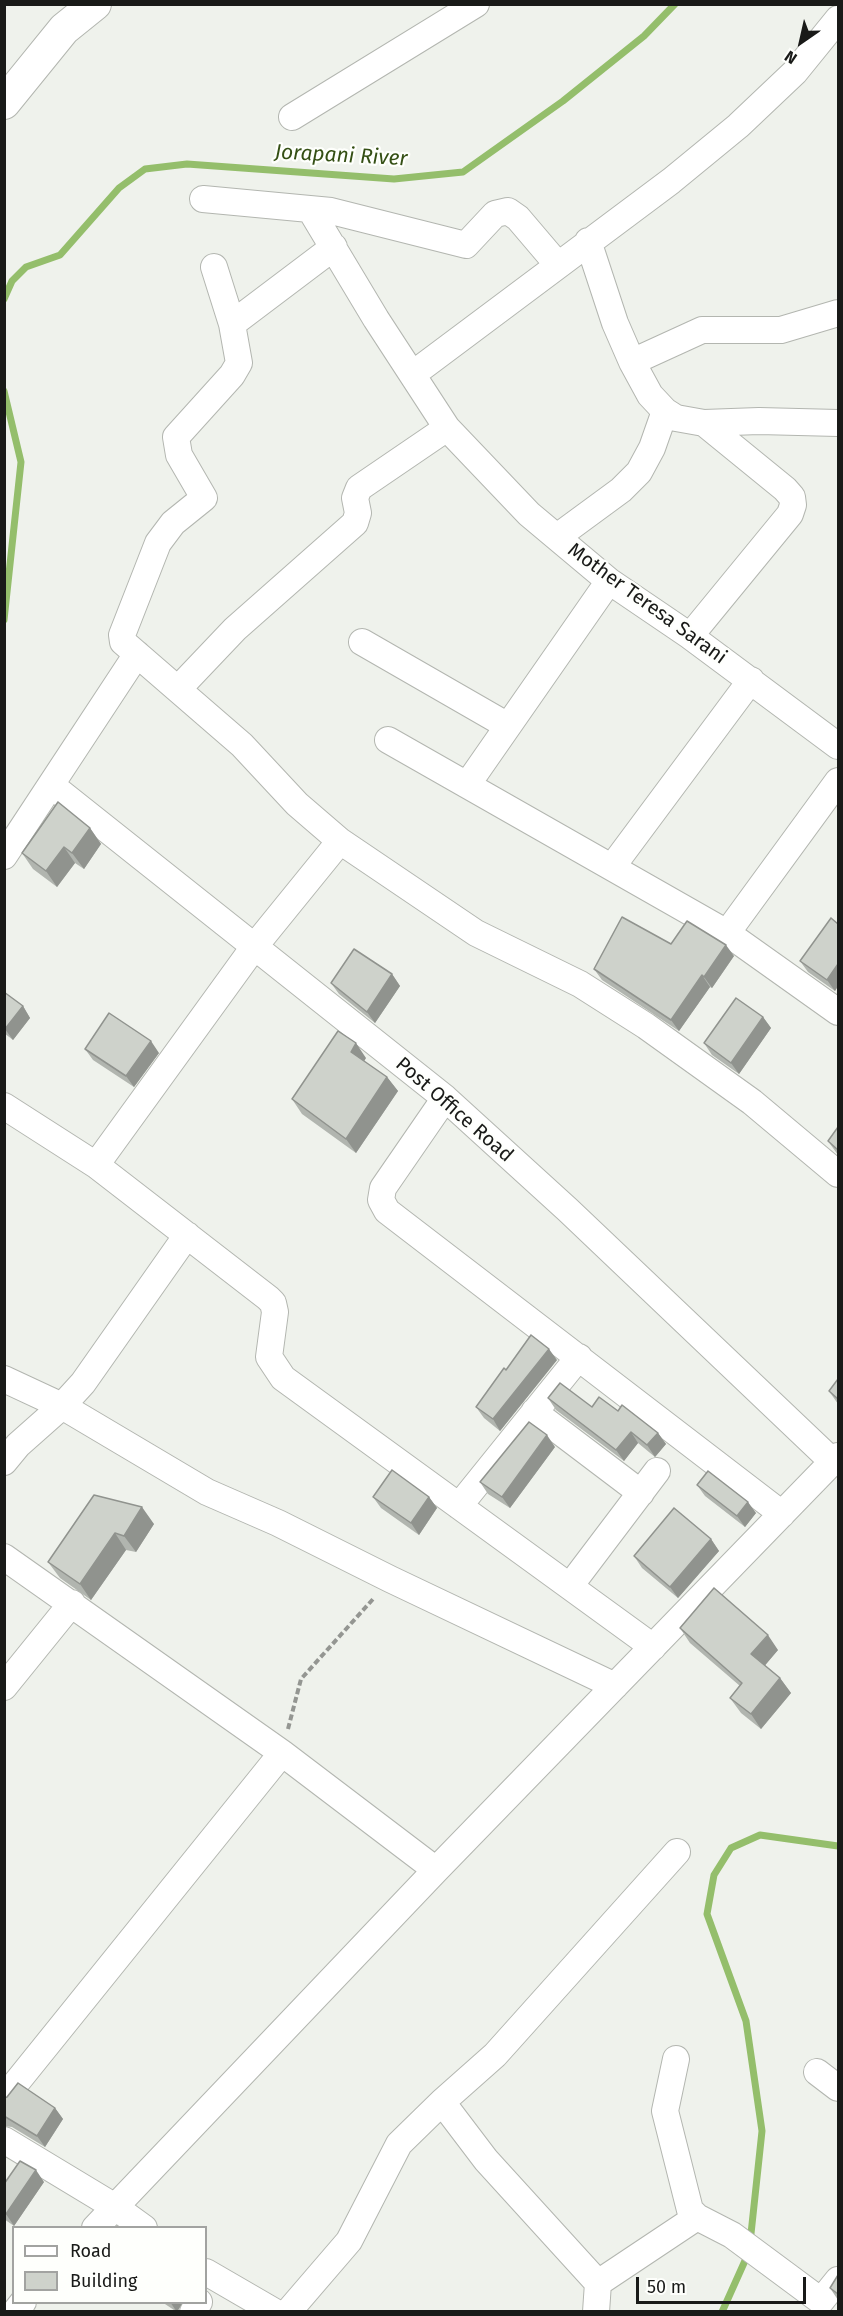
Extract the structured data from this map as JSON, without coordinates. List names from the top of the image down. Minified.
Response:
{"streets":{"street":["Mother Teresa Sarani","Post Office Road"]},"water":["Jorapani River"],"legend":["Road","Building"],"scale_bar":"50 m","north":"bottom left"}
